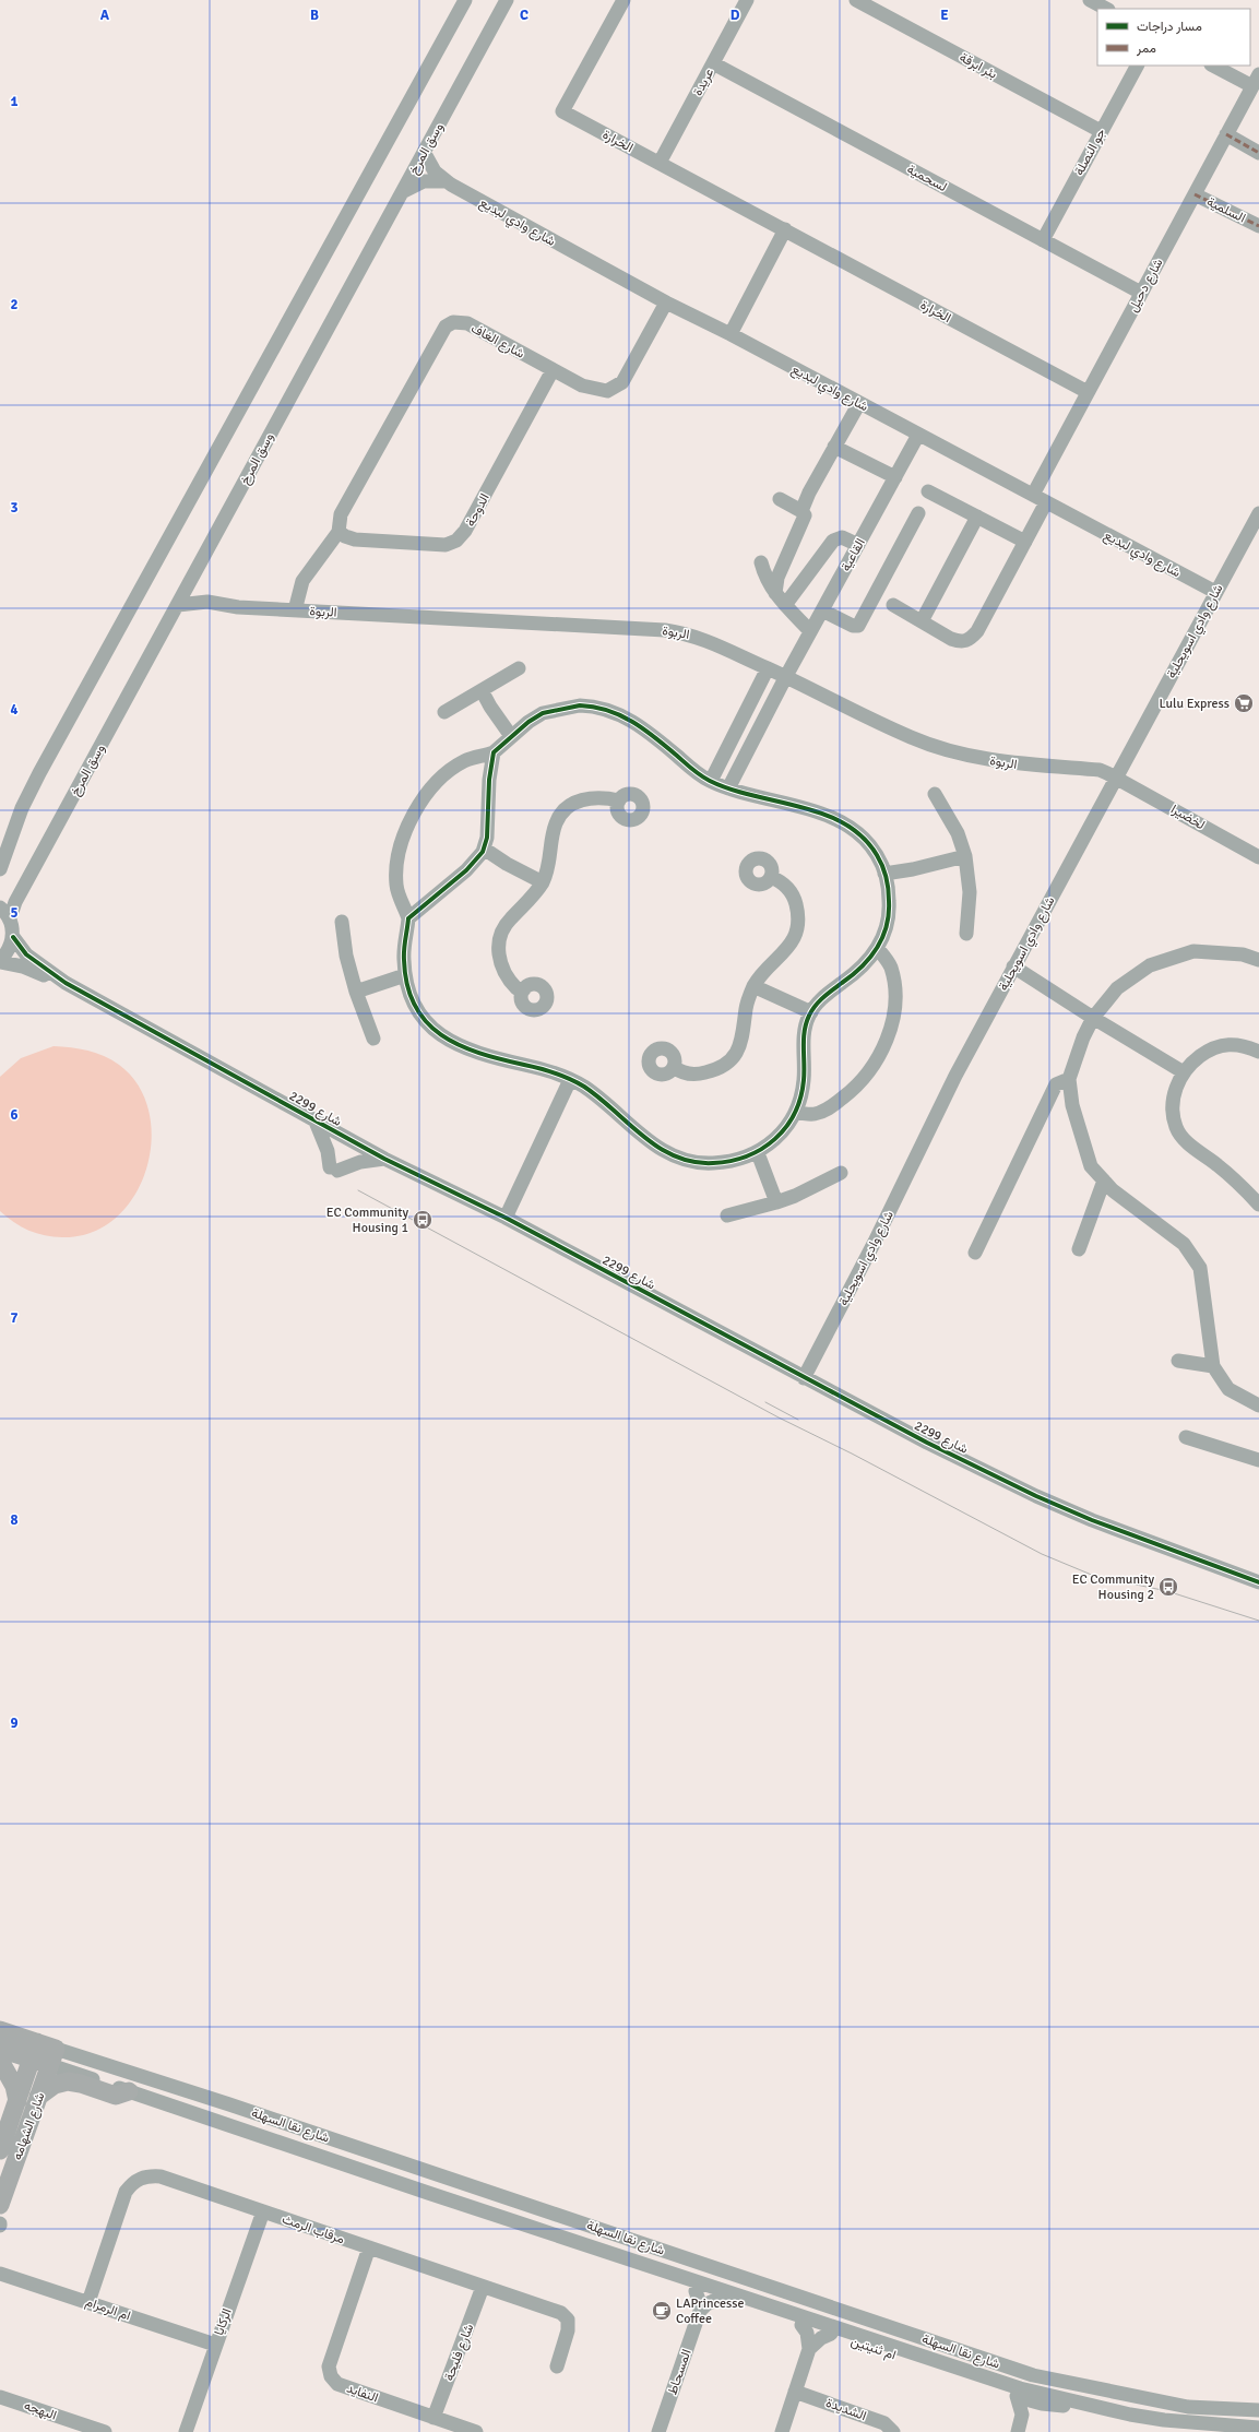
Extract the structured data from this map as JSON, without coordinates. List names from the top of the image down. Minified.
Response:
{"streets":{"main road":["شارع نقا السهلة","شارع الشهامه"],"street":["بئر ابرقة","عريدة","الخرارة","وسق المرخ","جو النصلة","لسحمية","السلمية","شارع وادي لبديع","شارع دحيل","شارع الغاف","الدوحة","القاعية","الربوة","شارع وادي اسويحلية","لخضيرا","شارع 2299","مرقاب الرمث","ام الرمرام","الركايا","ام ثنيتين","شارع فليحة","المسحاط","النفايد","الشديدة","البهجه"]},"crossings":[["بئر ابرقة","جو النصلة"],["عريدة","الخرارة"],["عريدة","لسحمية"],["الخرارة","شارع دحيل"],["وسق المرخ","شارع وادي لبديع"],["وسق المرخ","الربوة"],["جو النصلة","لسحمية"],["لسحمية","شارع دحيل"],["السلمية","شارع دحيل"],["شارع وادي لبديع","شارع دحيل"],["شارع وادي لبديع","شارع الغاف"],["شارع وادي لبديع","القاعية"],["شارع وادي لبديع","شارع وادي اسويحلية"],["شارع الغاف","الدوحة"],["القاعية","الربوة"],["الربوة","شارع وادي اسويحلية"],["الربوة","لخضيرا"],["شارع وادي اسويحلية","لخضيرا"],["شارع وادي اسويحلية","شارع 2299"],["شارع نقا السهلة","شارع الشهامه"],["شارع نقا السهلة","ام ثنيتين"],["مرقاب الرمث","ام الرمرام"],["مرقاب الرمث","الركايا"],["مرقاب الرمث","شارع فليحة"],["مرقاب الرمث","النفايد"],["ام الرمرام","الركايا"],["شارع فليحة","النفايد"]],"places":{"supermarket":["Lulu Express"],"bus stop":["EC Community Housing 1","EC Community Housing 2"],"cafe":["LAPrincesse Coffee"]},"legend":["مسار دراجات","ممر"],"grid":{"columns":["A","B","C","D","E"],"rows":["1","2","3","4","5","6","7","8","9"]}}
